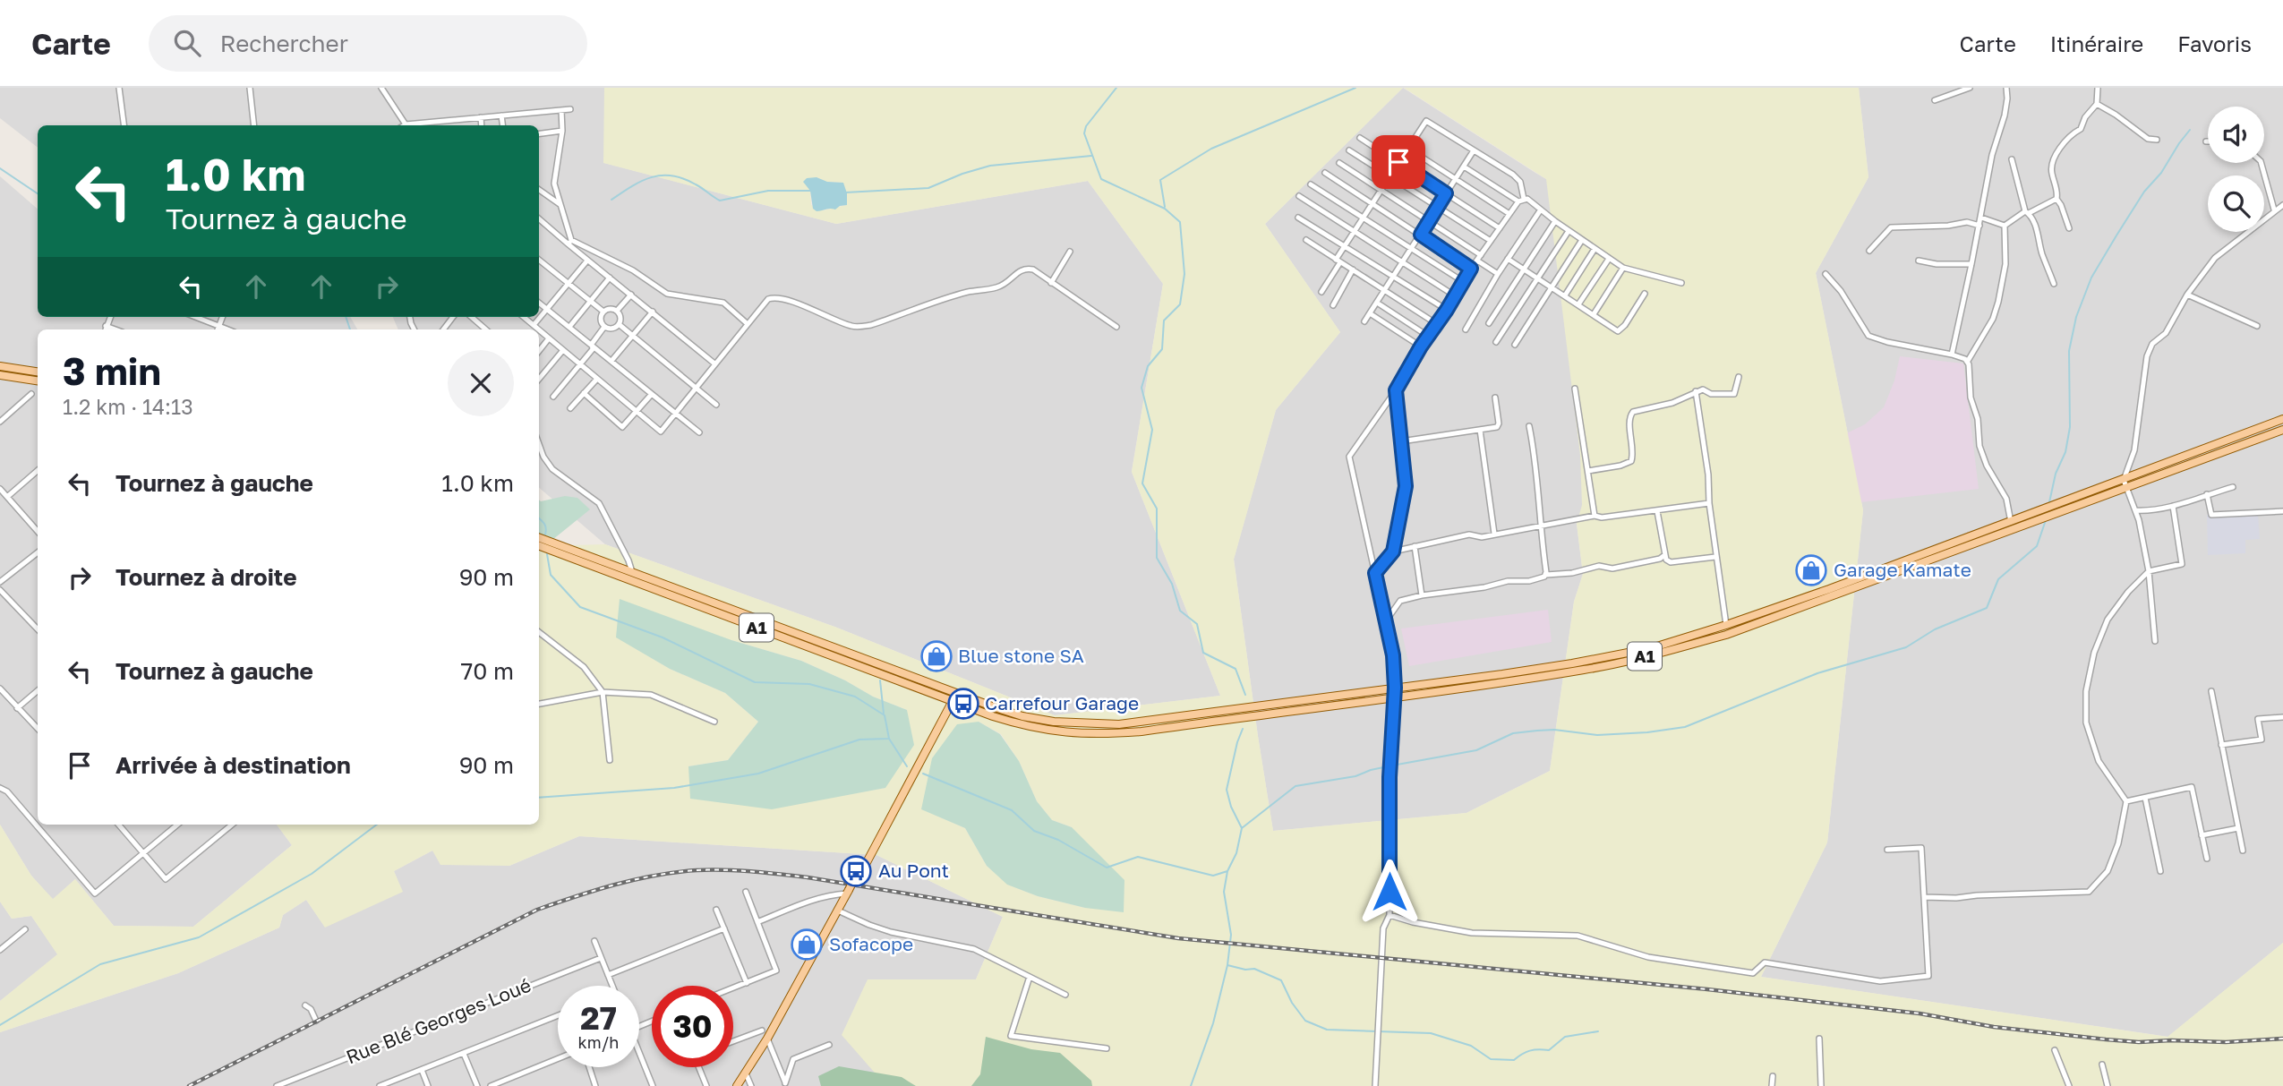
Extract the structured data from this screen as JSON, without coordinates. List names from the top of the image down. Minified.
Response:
{"streets":{"main road":["A1"],"street":["Rue Blé Georges Loué"]},"places":{"shop":["Garage Kamate","Blue stone SA","Sofacope"],"bus stop":["Carrefour Garage","Au Pont"]},"page":{"header":"Carte","search":"Rechercher","nav":["Carte","Itinéraire","Favoris"],"turn":["1.0 km","Tournez à gauche"],"heading":["3 min","1.2 km · 14:13"],"list":[{"name":"Tournez à gauche","value":"1.0 km"},{"name":"Tournez à droite","value":"90 m"},{"name":"Tournez à gauche","value":"70 m"},{"name":"Arrivée à destination","value":"90 m"}],"speed":"27 km/h","limit":"30"}}
